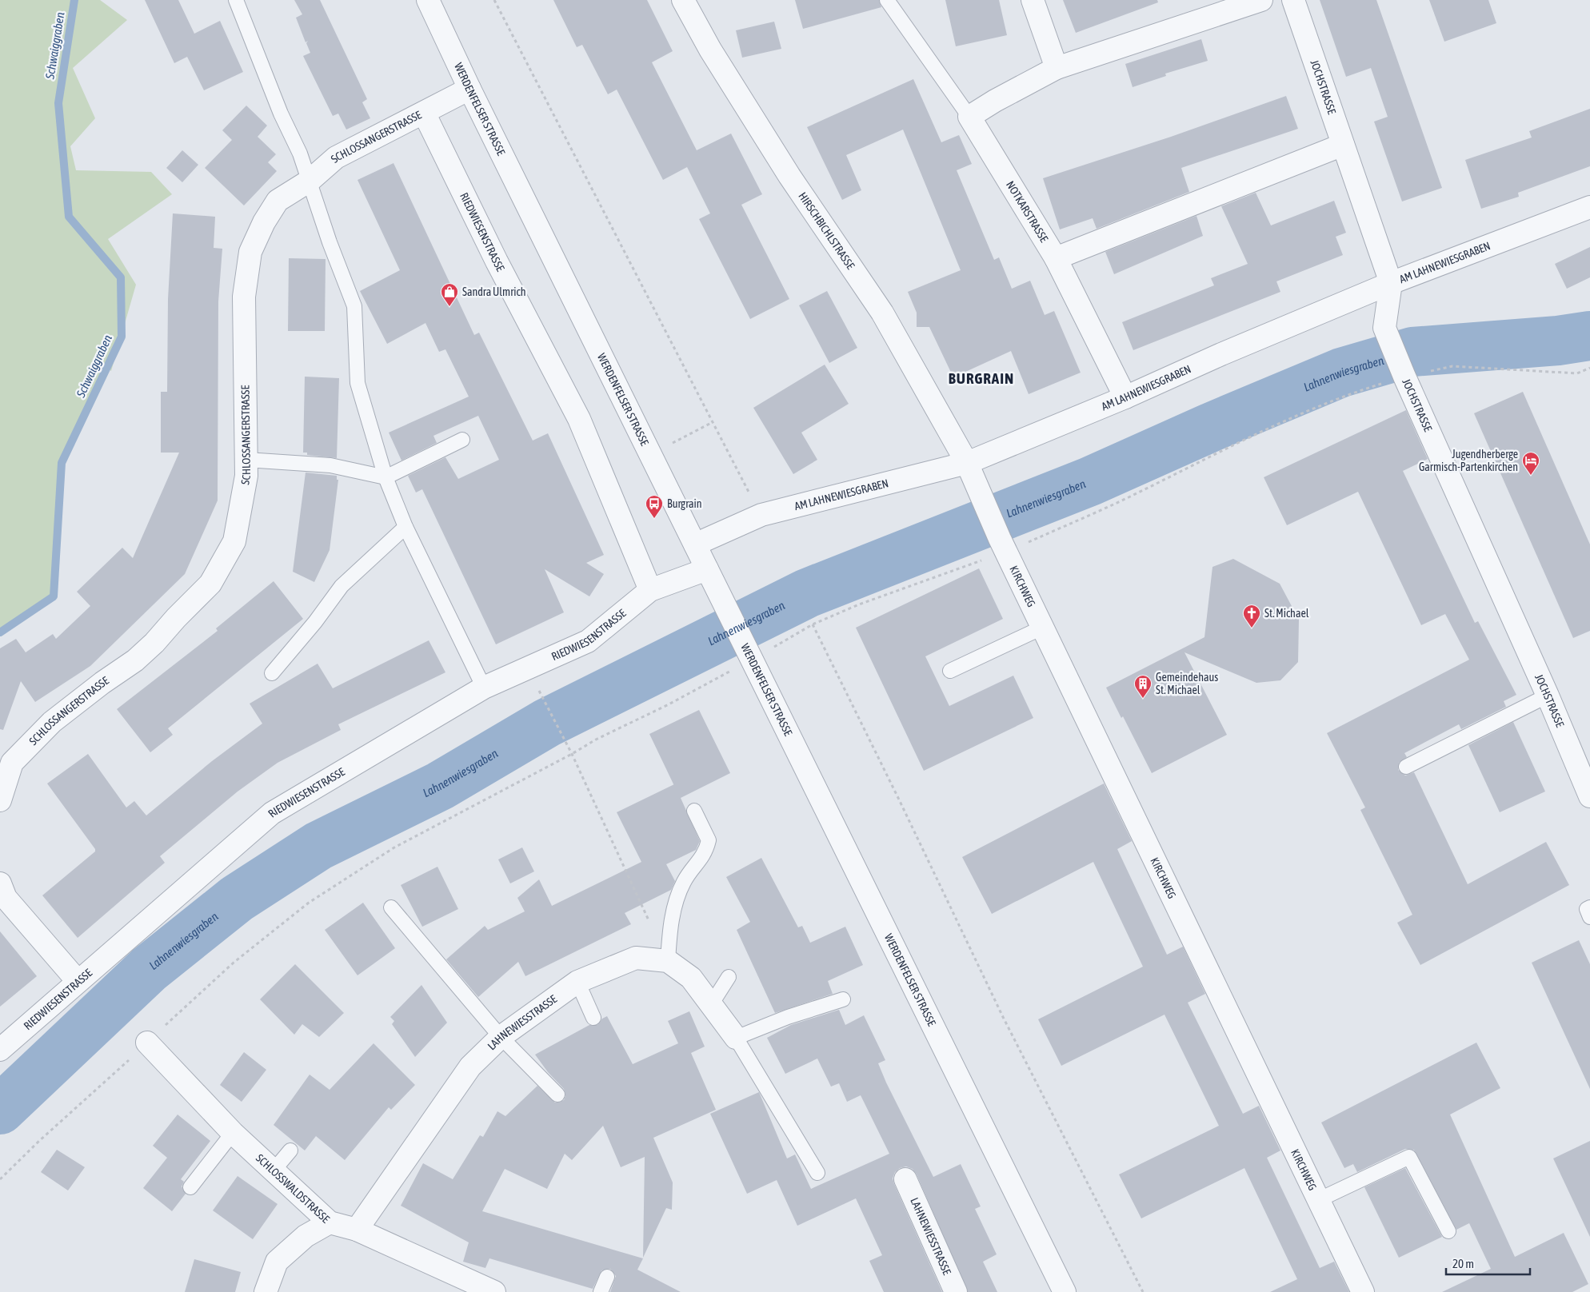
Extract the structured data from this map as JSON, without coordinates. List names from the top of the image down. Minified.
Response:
{"streets":{"street":["JOCHSTRASSE","WERDENFELSER STRASSE","SCHLOSSANGERSTRASSE","NOTKARSTRASSE","HIRSCHBICHLSTRASSE","RIEDWIESENSTRASSE","AM LAHNEWIESGRABEN","KIRCHWEG","LAHNEWIESSTRASSE","SCHLOSSWALDSTRASSE"]},"crossings":[["JOCHSTRASSE","AM LAHNEWIESGRABEN"],["WERDENFELSER STRASSE","SCHLOSSANGERSTRASSE"],["WERDENFELSER STRASSE","RIEDWIESENSTRASSE"],["WERDENFELSER STRASSE","AM LAHNEWIESGRABEN"],["SCHLOSSANGERSTRASSE","RIEDWIESENSTRASSE"],["NOTKARSTRASSE","AM LAHNEWIESGRABEN"],["HIRSCHBICHLSTRASSE","AM LAHNEWIESGRABEN"],["HIRSCHBICHLSTRASSE","KIRCHWEG"],["AM LAHNEWIESGRABEN","KIRCHWEG"],["LAHNEWIESSTRASSE","SCHLOSSWALDSTRASSE"]],"districts":["BURGRAIN"],"water":["Schwaiggraben","Lahnenwiesgraben"],"places":{"shop":["Sandra Ulmrich"],"hotel":["Jugendherberge Garmisch-Partenkirchen"],"bus stop":["Burgrain"],"church":["St. Michael"],"building":["Gemeindehaus St. Michael"]},"scale_bar":"20 m"}
